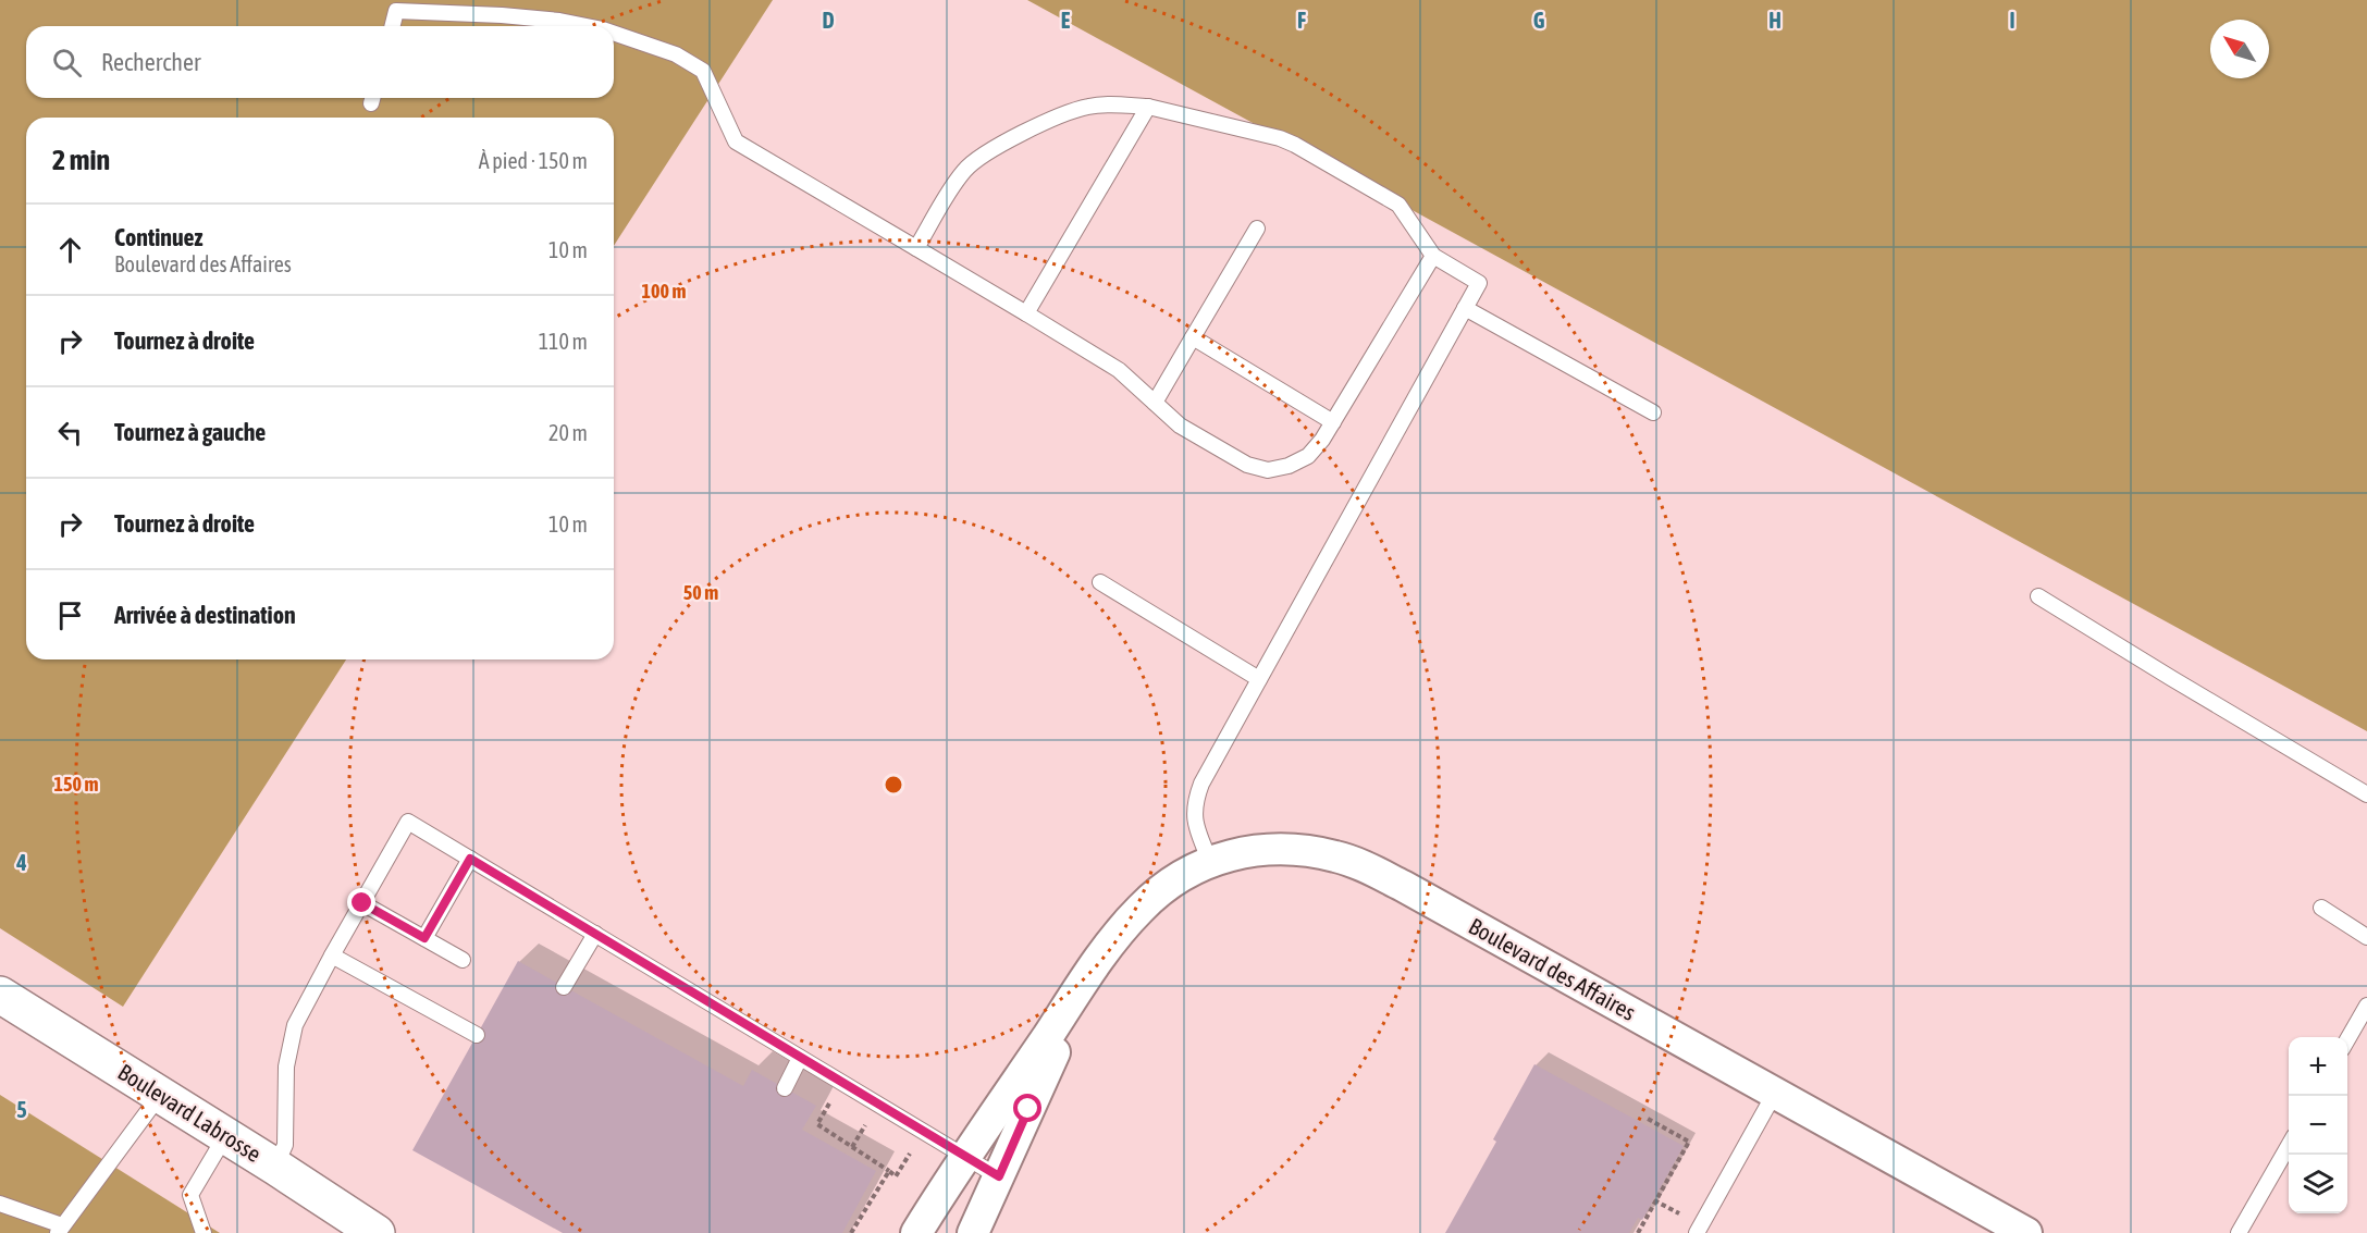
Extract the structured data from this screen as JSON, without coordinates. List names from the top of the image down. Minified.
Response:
{"streets":{"street":["Boulevard des Affaires","Boulevard Labrosse"]},"north":"top left","page":{"search":"Rechercher","heading":["2 min","À pied · 150 m"],"list":[["Continuez","Boulevard des Affaires","10 m"],["Tournez à droite","110 m"],["Tournez à gauche","20 m"],["Tournez à droite","10 m"],"Arrivée à destination"],"map_buttons":["+","−"]},"grid":{"columns":["D","E","F","G","H","I"],"rows":["4","5"]},"rings":["100 m","50 m","150 m"]}
